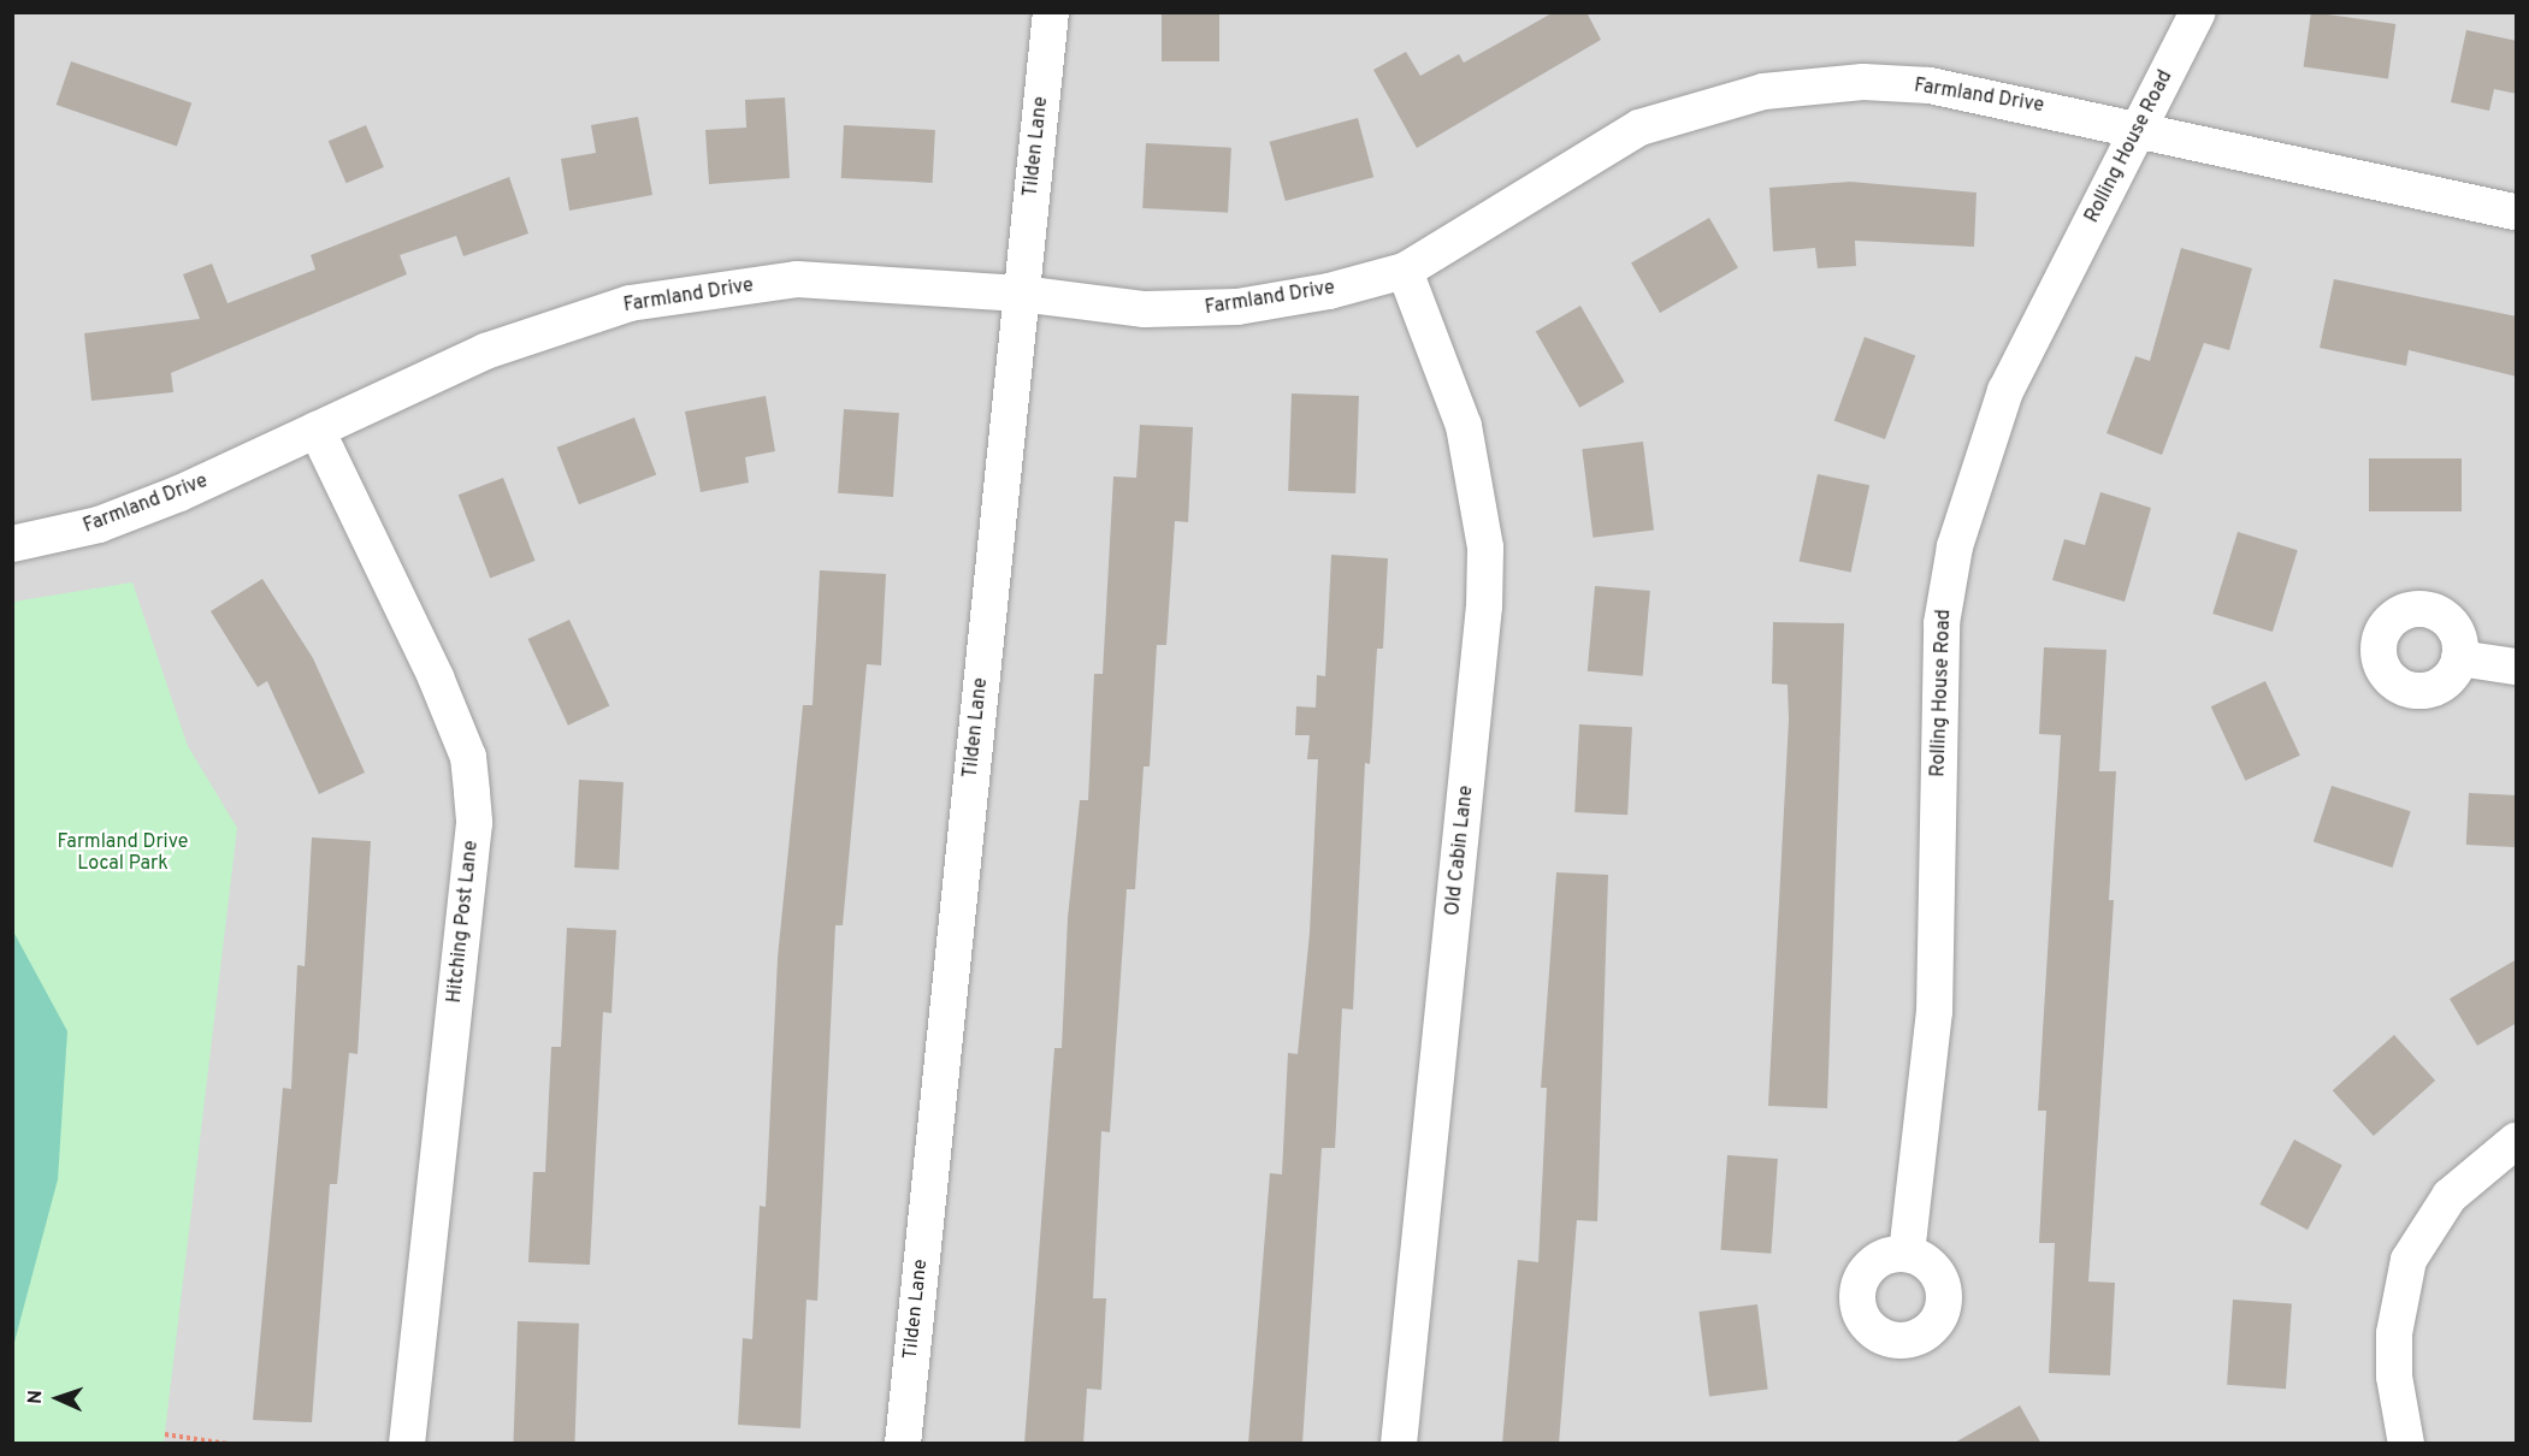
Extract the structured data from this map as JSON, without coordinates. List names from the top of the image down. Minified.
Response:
{"streets":{"street":["Farmland Drive","Tilden Lane","Rolling House Road","Old Cabin Lane","Hitching Post Lane"]},"crossings":[["Farmland Drive","Tilden Lane"],["Farmland Drive","Rolling House Road"],["Farmland Drive","Old Cabin Lane"],["Farmland Drive","Hitching Post Lane"]],"parks":["Farmland Drive Local Park"],"north":"left"}
